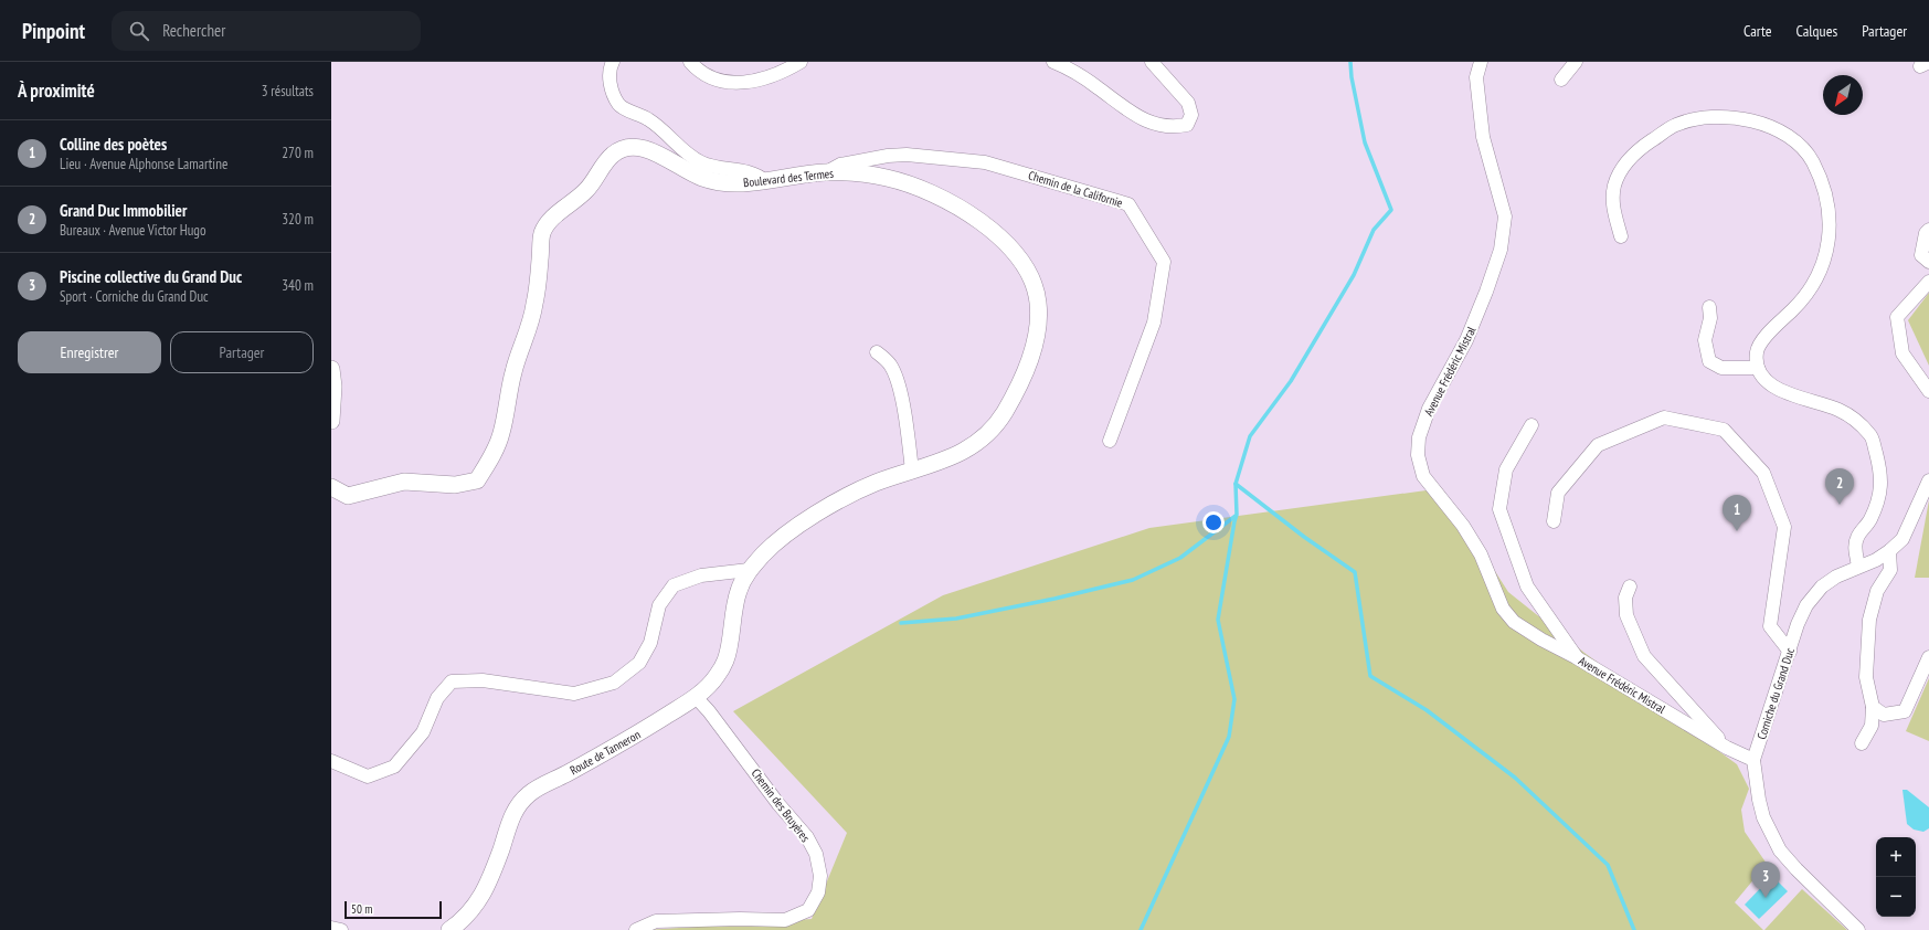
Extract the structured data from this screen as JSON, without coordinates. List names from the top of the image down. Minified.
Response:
{"streets":{"street":["Boulevard des Termes","Chemin de la Californie","Avenue Frédéric Mistral","Corniche du Grand Duc","Route de Tanneron","Chemin des Bruyères"]},"crossings":[["Boulevard des Termes","Chemin de la Californie"],["Boulevard des Termes","Route de Tanneron"],["Avenue Frédéric Mistral","Corniche du Grand Duc"],["Route de Tanneron","Chemin des Bruyères"]],"scale_bar":"50 m","north":"bottom left","page":{"header":"Pinpoint","search":"Rechercher","nav":["Carte","Calques","Partager"],"heading":["À proximité","3 résultats"],"list":[{"mark":"1","name":"Colline des poètes","note":"Lieu · Avenue Alphonse Lamartine","value":"270 m"},{"mark":"2","name":"Grand Duc Immobilier","note":"Bureaux · Avenue Victor Hugo","value":"320 m"},{"mark":"3","name":"Piscine collective du Grand Duc","note":"Sport · Corniche du Grand Duc","value":"340 m"}],"buttons":["Enregistrer","Partager"],"pins":["2","1","3"],"map_buttons":["+","−"],"scale":"50 m"}}
